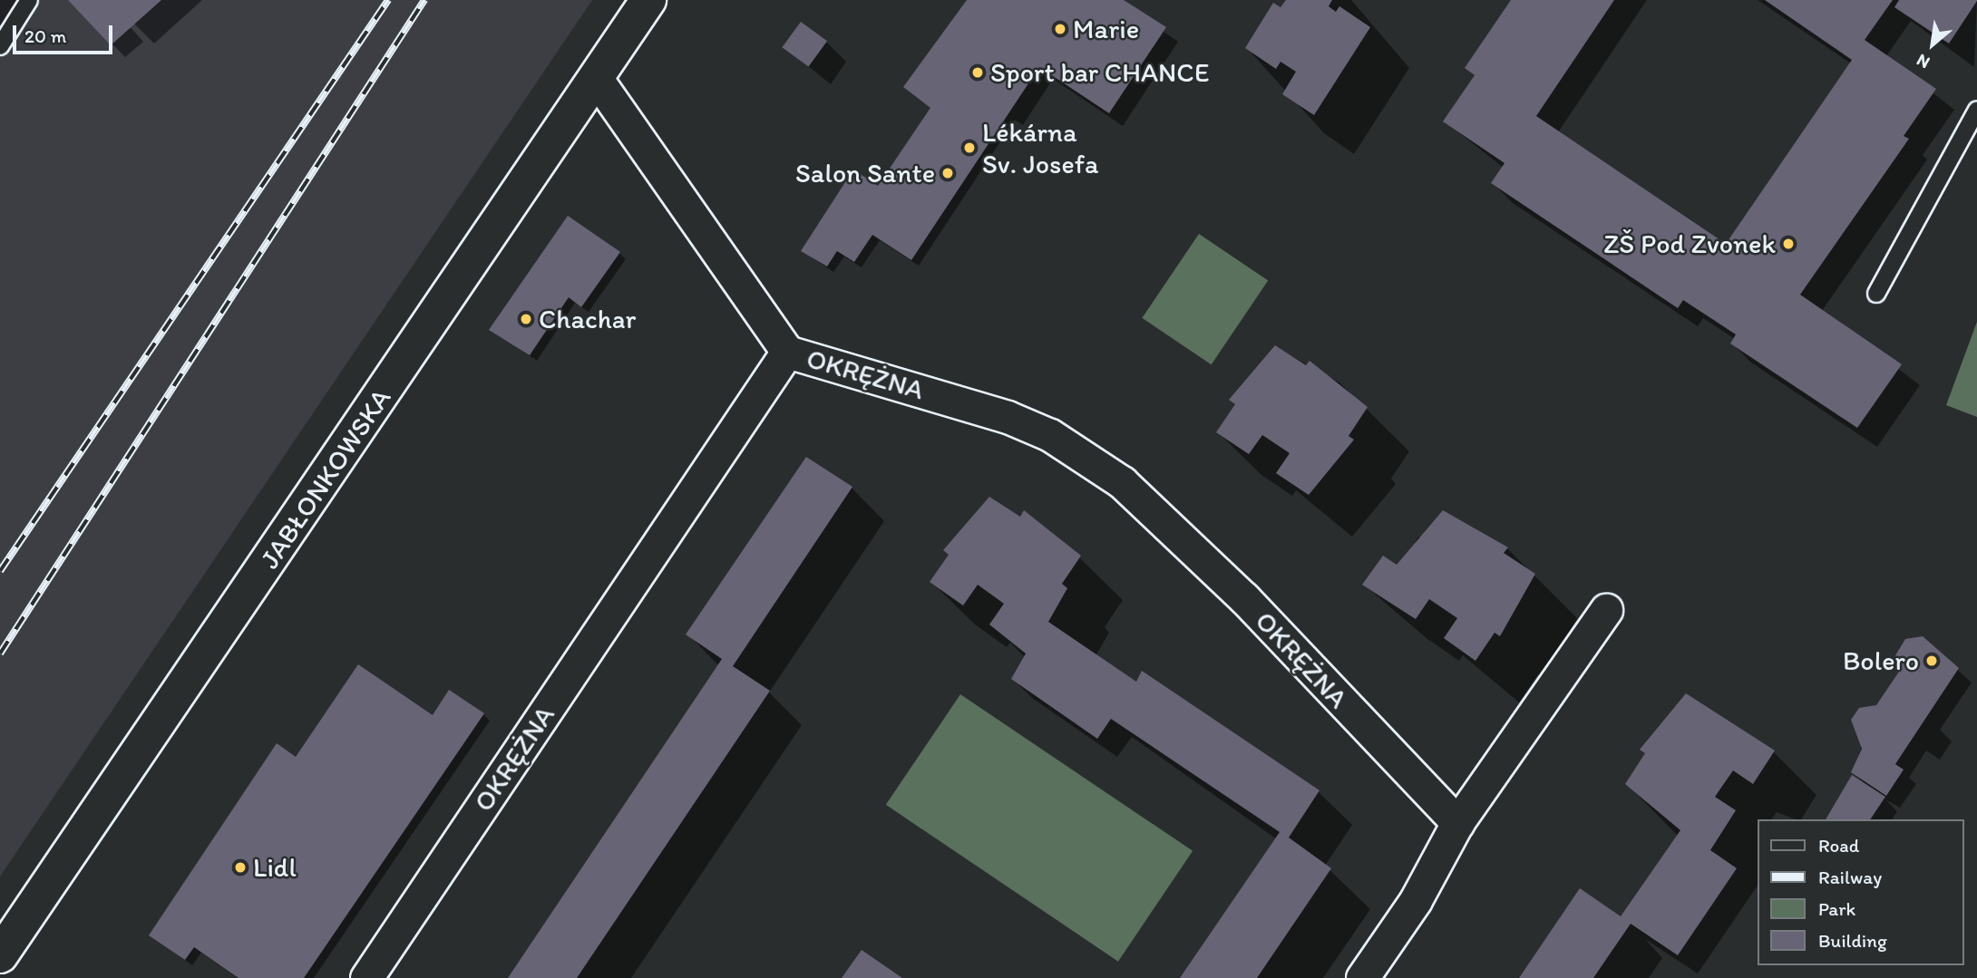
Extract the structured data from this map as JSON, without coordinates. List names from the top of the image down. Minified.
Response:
{"streets":{"main road":["JABŁONKOWSKA"],"street":["OKRĘŻNA"]},"places":["Marie","Sport bar CHANCE","Lékárna Sv. Josefa","Salon Sante","ZŠ Pod Zvonek","Chachar","Bolero","Lidl"],"legend":["Road","Railway","Park","Building"],"scale_bar":"20 m","north":"bottom left"}
